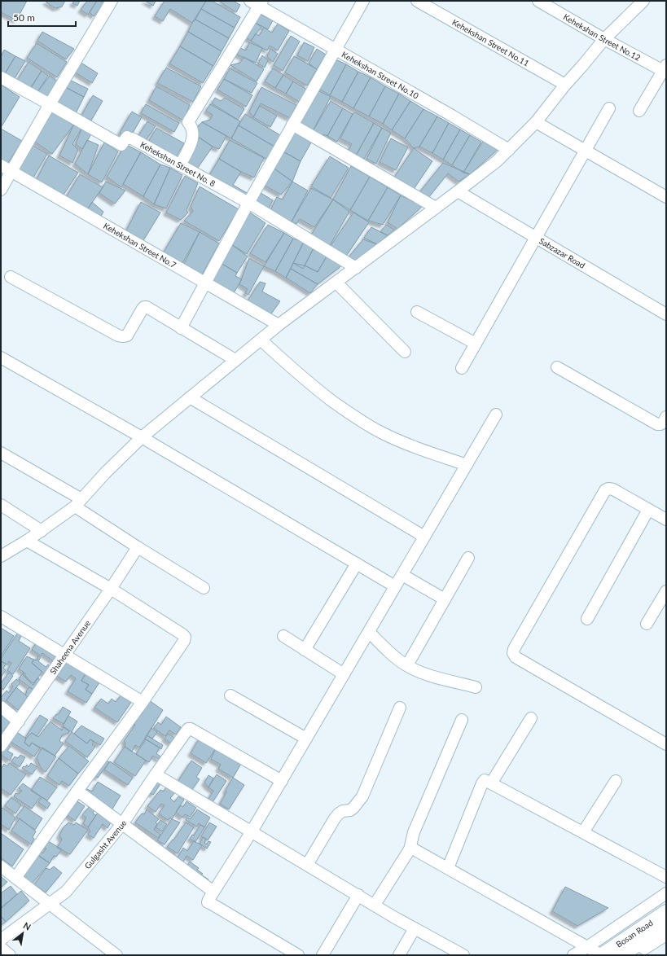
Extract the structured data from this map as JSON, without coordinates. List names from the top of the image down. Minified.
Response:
{"streets":{"main road":["Bosan Road"],"street":["Kehekshan Street No.12","Kehekshan Street No.11","Kehekshan Street No.10","Kehekshan Street No. 8","Kehekshan Street No.7","Sabzazar Road","Shaheena Avenue","Gulgasht Avenue"]},"scale_bar":"50 m","north":"top right"}
